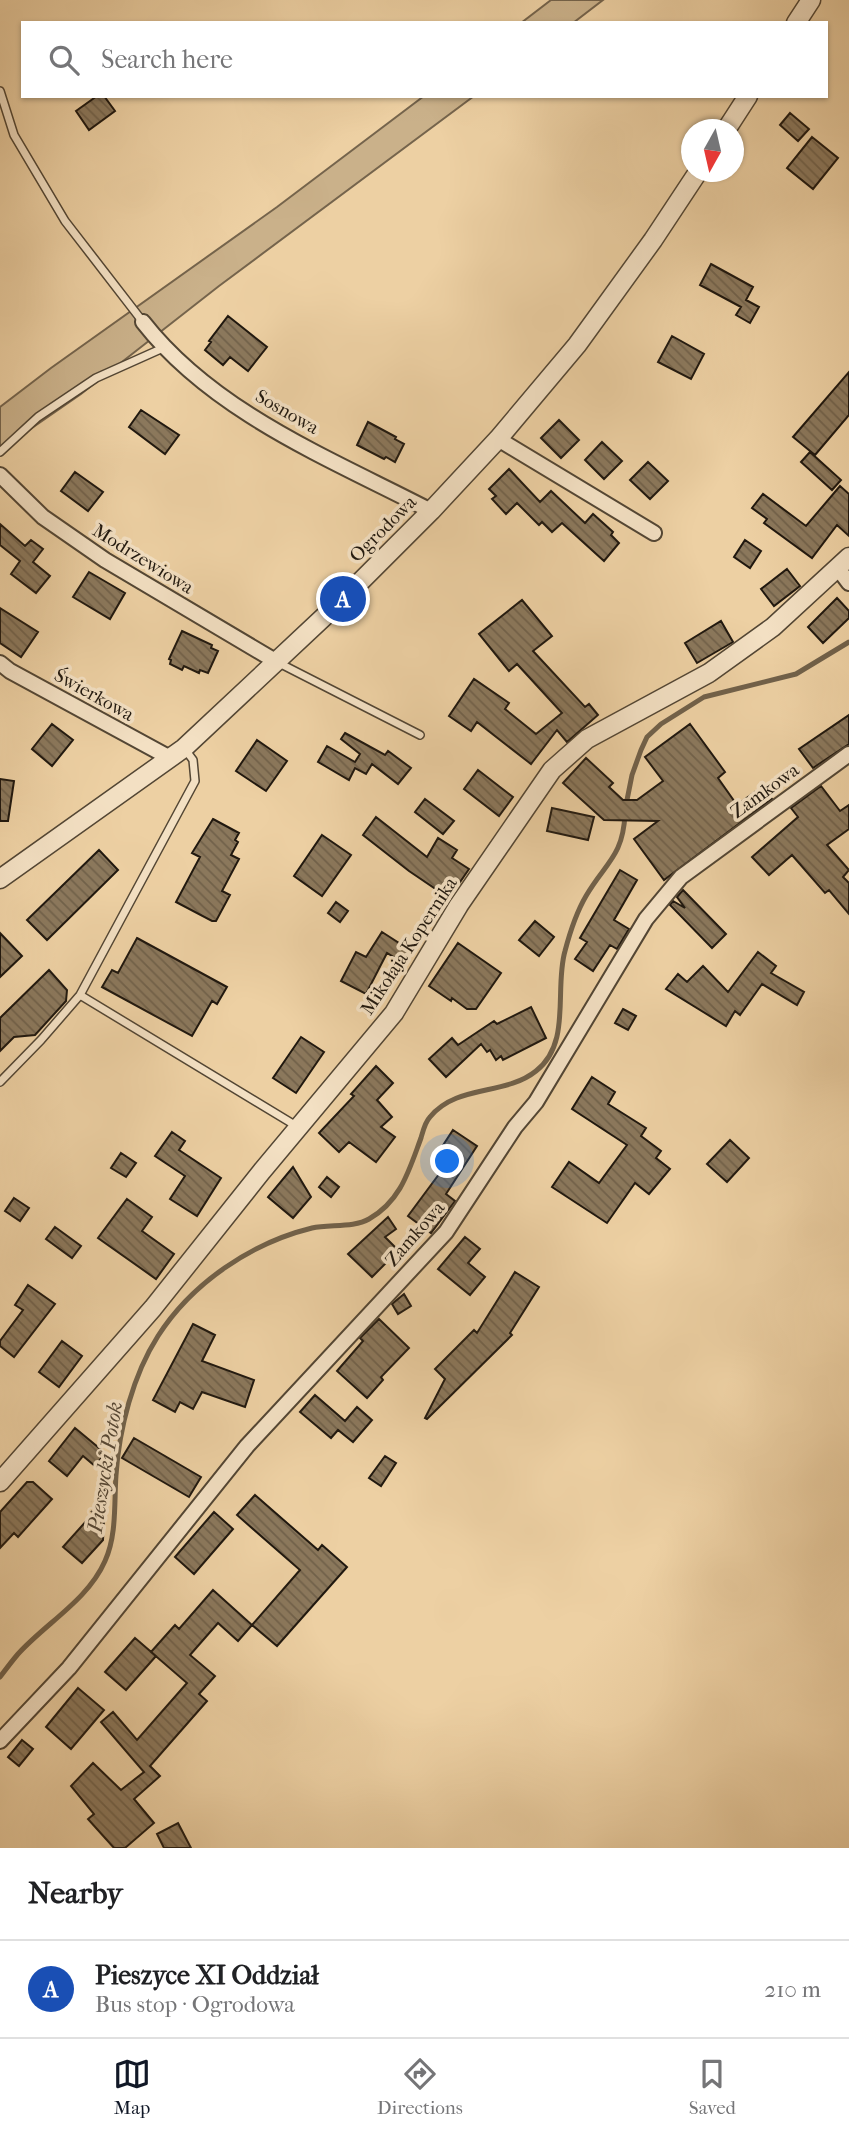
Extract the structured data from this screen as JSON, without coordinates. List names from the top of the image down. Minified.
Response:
{"streets":{"street":["Sosnowa","Ogrodowa","Modrzewiowa","Świerkowa","Zamkowa","Mikołaja Kopernika"]},"crossings":[["Sosnowa","Ogrodowa"],["Ogrodowa","Modrzewiowa"],["Ogrodowa","Świerkowa"]],"water":["Pieszycki Potok"],"north":"bottom","page":{"search":"Search here","pins":"A","heading":"Nearby","list":[{"mark":"A","name":"Pieszyce XI Oddział","note":"Bus stop · Ogrodowa","value":"210 m"}],"nav":["Map","Directions","Saved"]}}
